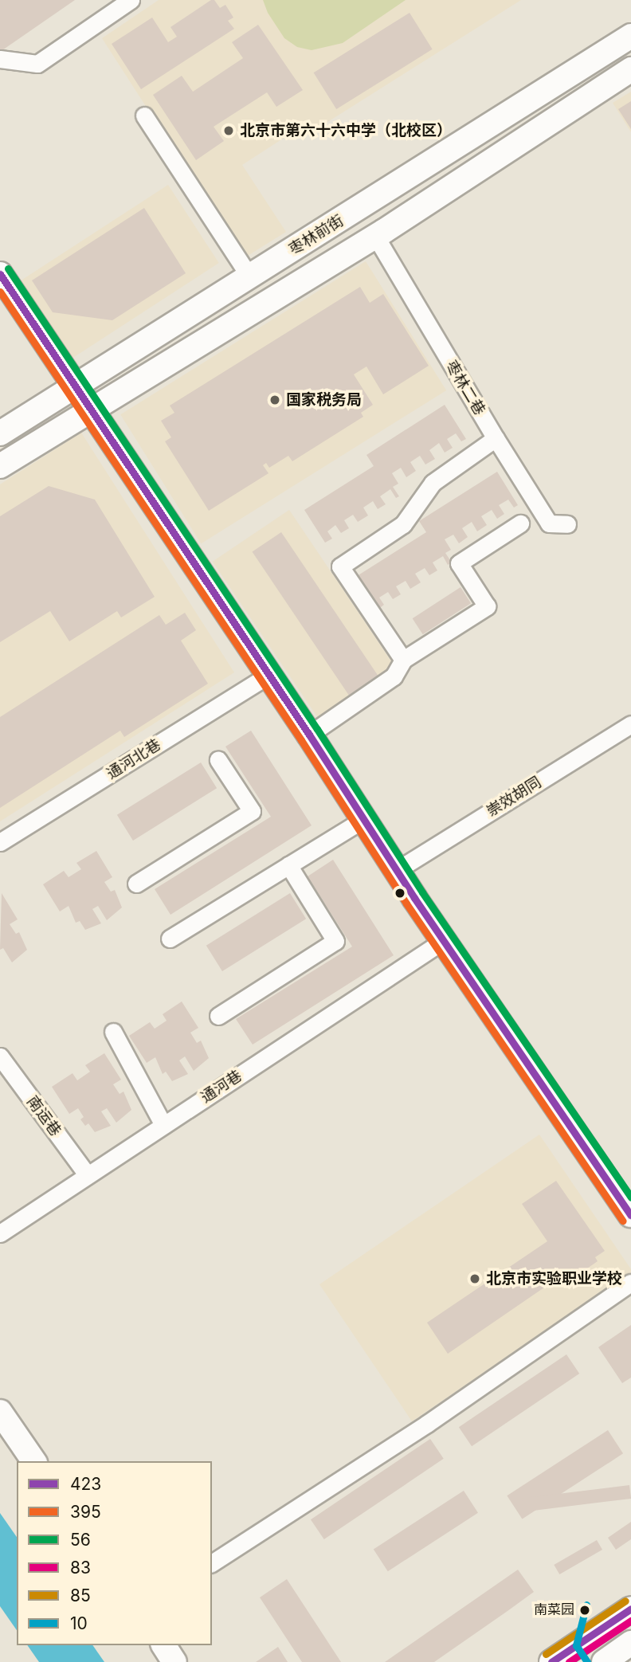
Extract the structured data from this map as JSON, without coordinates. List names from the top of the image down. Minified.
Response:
{"streets":{"main road":["枣林前街"],"street":["枣林二巷","通河北巷","崇效胡同","通河巷","南运巷"]},"crossings":[["枣林前街","枣林二巷"],["通河巷","南运巷"]],"places":["北京市第六十六中学（北校区）","国家税务局","北京市实验职业学校","南菜园"],"lines":["transit line 56","transit line 423","transit line 395","transit line 85","transit line 10","transit line 83"],"legend":["423","395","56","83","85","10"]}
